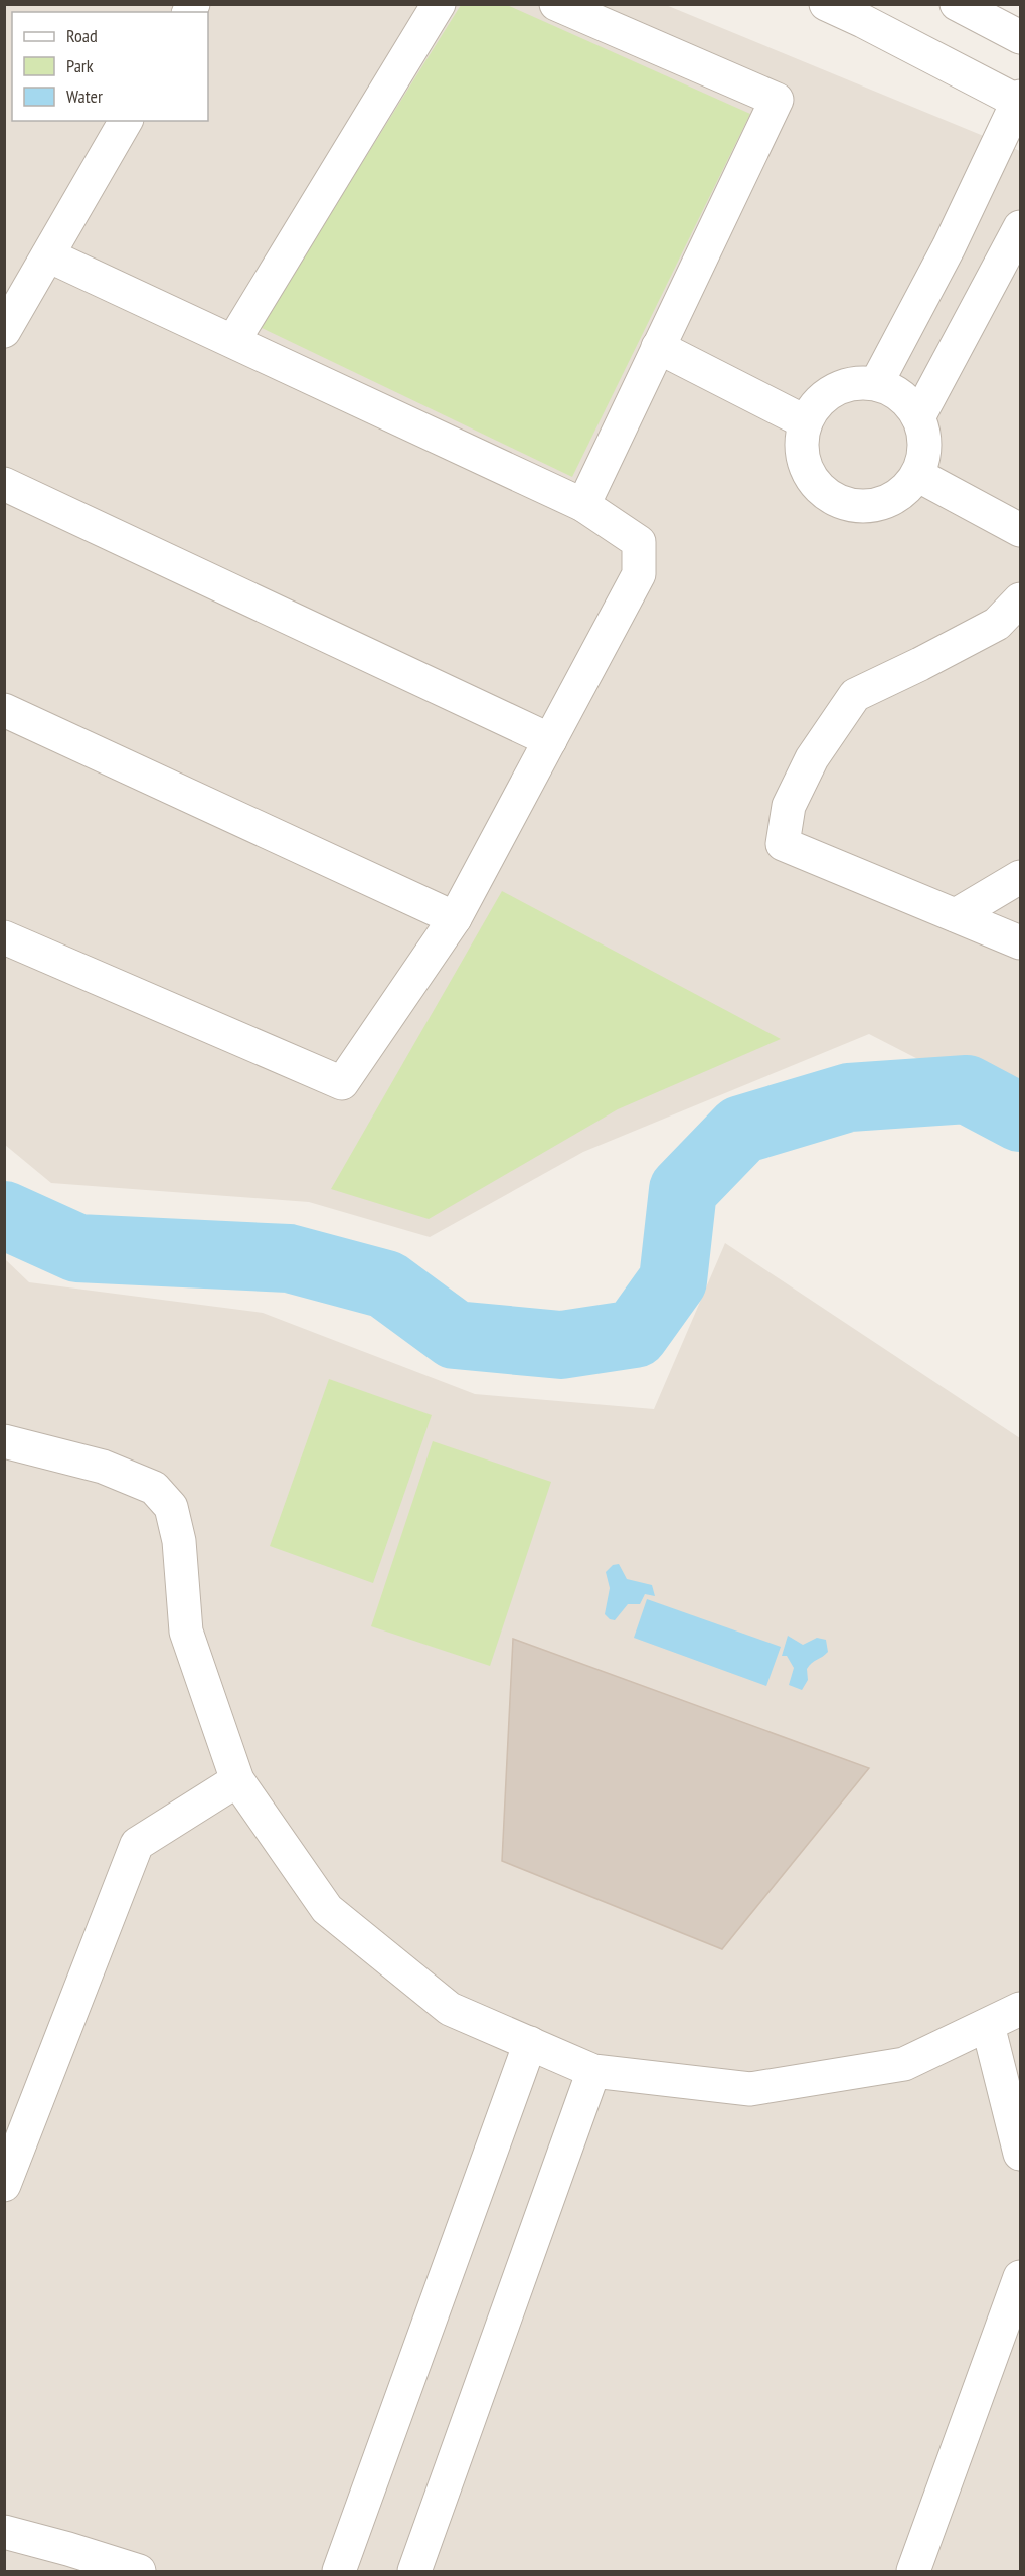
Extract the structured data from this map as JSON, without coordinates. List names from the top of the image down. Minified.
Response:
{"legend":["Road","Park","Water"]}
